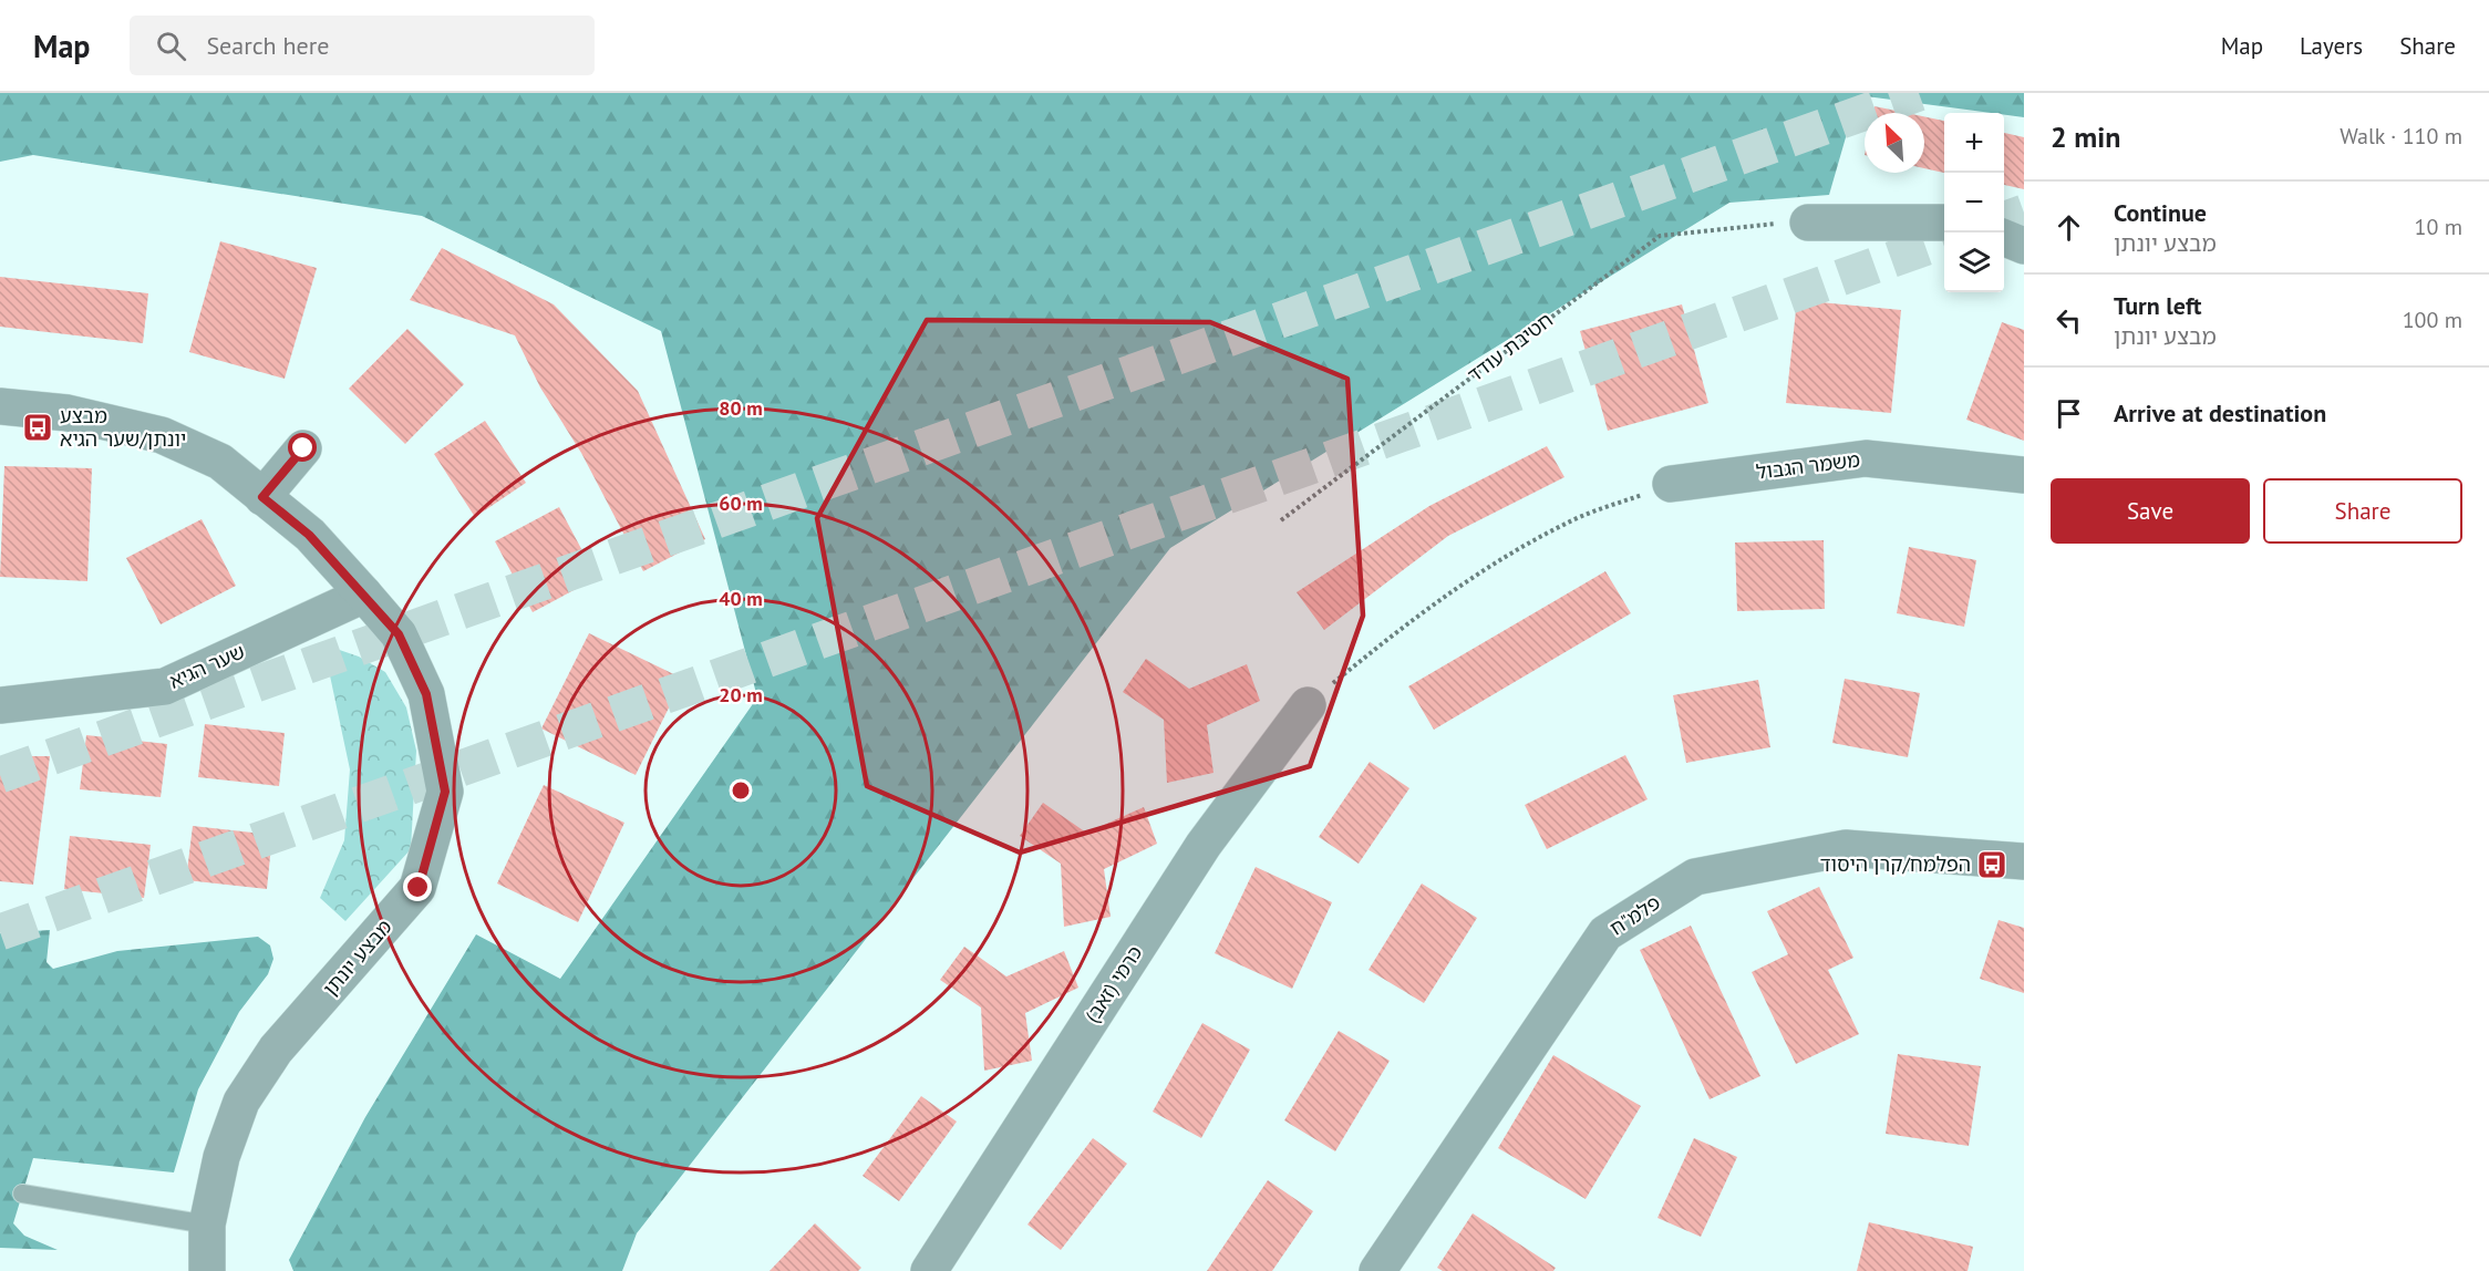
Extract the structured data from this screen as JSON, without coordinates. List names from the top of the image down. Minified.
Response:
{"streets":{"street":["משמר הגבול","שער הגיא","פלמ\"ח","מבצע יונתן","כרמי (זאב)"],"path":["חטיבת עודד"]},"crossings":[["שער הגיא","מבצע יונתן"]],"places":{"bus stop":["מבצע יונתן/שער הגיא","הפלמח/קרן היסוד"]},"north":"top left","page":{"header":"Map","search":"Search here","nav":["Map","Layers","Share"],"heading":["2 min","Walk · 110 m"],"map_buttons":["+","−"],"list":[["Continue","מבצע יונתן","10 m"],["Turn left","מבצע יונתן","100 m"],"Arrive at destination"],"buttons":["Save","Share"]},"rings":["80 m","60 m","40 m","20 m"]}
